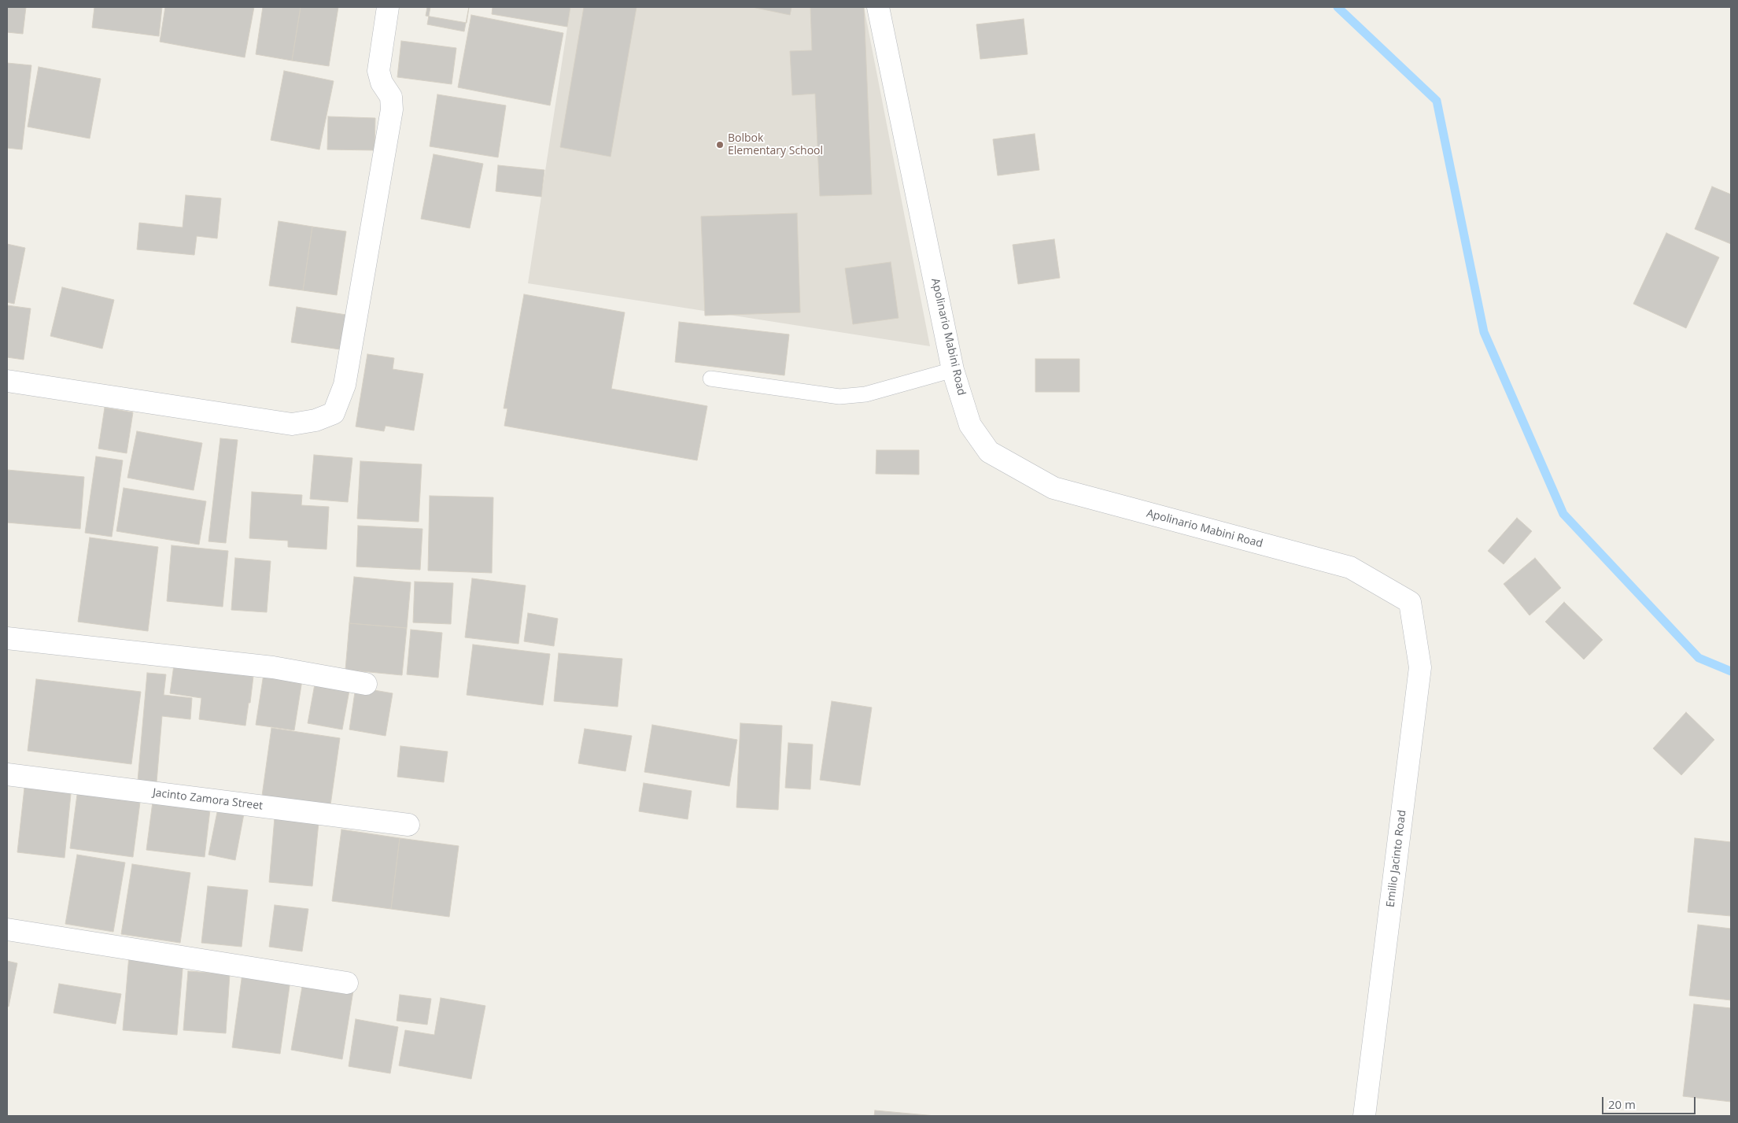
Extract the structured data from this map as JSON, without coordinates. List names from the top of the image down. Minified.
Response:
{"streets":{"street":["Apolinario Mabini Road","Jacinto Zamora Street","Emilio Jacinto Road"]},"crossings":[["Apolinario Mabini Road","Emilio Jacinto Road"]],"places":["Bolbok Elementary School"],"scale_bar":"20 m"}
